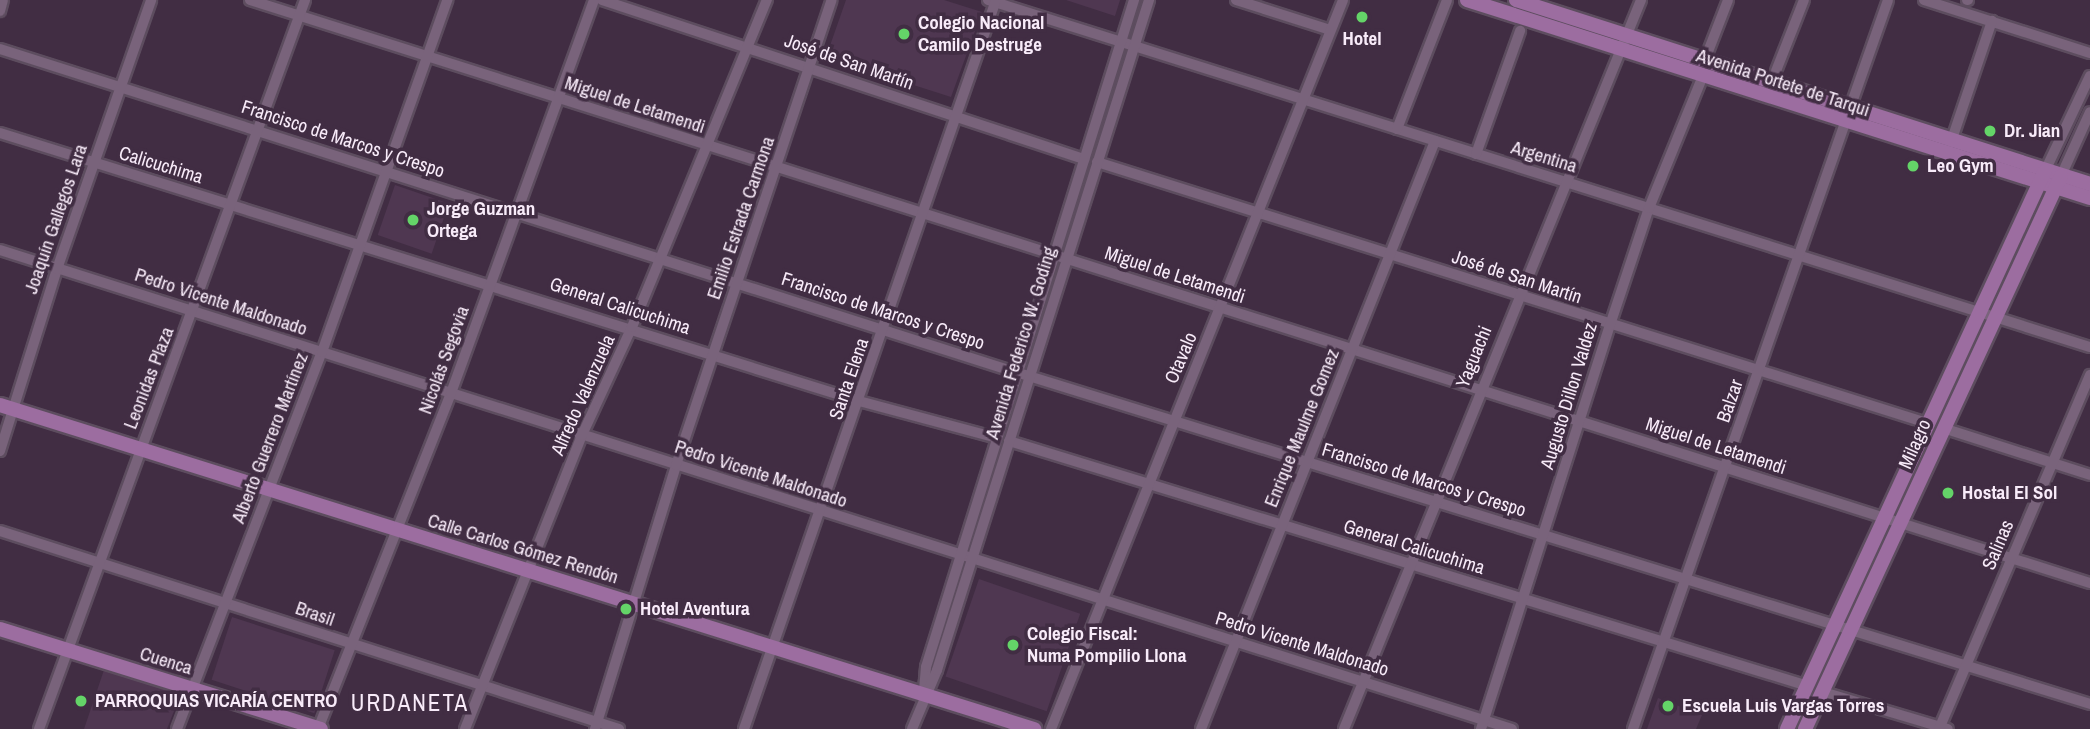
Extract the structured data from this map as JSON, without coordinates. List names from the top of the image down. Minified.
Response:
{"streets":{"main road":["Avenida Portete de Tarqui","Milagro","Calle Carlos Gómez Rendón","Cuenca"],"street":["José de San Martín","Miguel de Letamendi","Francisco de Marcos y Crespo","Argentina","Calicuchima","Emilio Estrada Carmona","Joaquín Gallegos Lara","Pedro Vicente Maldonado","General Calicuchima","Avenida Federico W. Goding","Yaguachi","Otavalo","Nicolás Segovia","Leonidas Plaza","Santa Elena","Alfredo Valenzuela","Augusto Dillon Valdez","Balzar","Enrique Maulme Gomez","Alberto Guerrero Martínez","Salinas","Brasil"]},"crossings":[["José de San Martín","Emilio Estrada Carmona"],["José de San Martín","Avenida Federico W. Goding"],["José de San Martín","Yaguachi"],["José de San Martín","Otavalo"],["José de San Martín","Santa Elena"],["José de San Martín","Alfredo Valenzuela"],["José de San Martín","Augusto Dillon Valdez"],["José de San Martín","Balzar"],["José de San Martín","Enrique Maulme Gomez"],["José de San Martín","Milagro"],["Avenida Portete de Tarqui","Yaguachi"],["Avenida Portete de Tarqui","Augusto Dillon Valdez"],["Avenida Portete de Tarqui","Balzar"],["Avenida Portete de Tarqui","Milagro"],["Miguel de Letamendi","Emilio Estrada Carmona"],["Miguel de Letamendi","Avenida Federico W. Goding"],["Miguel de Letamendi","Yaguachi"],["Miguel de Letamendi","Otavalo"],["Miguel de Letamendi","Nicolás Segovia"],["Miguel de Letamendi","Leonidas Plaza"],["Miguel de Letamendi","Santa Elena"],["Miguel de Letamendi","Alfredo Valenzuela"],["Miguel de Letamendi","Augusto Dillon Valdez"],["Miguel de Letamendi","Balzar"],["Miguel de Letamendi","Enrique Maulme Gomez"],["Miguel de Letamendi","Alberto Guerrero Martínez"],["Miguel de Letamendi","Milagro"],["Miguel de Letamendi","Salinas"],["Francisco de Marcos y Crespo","Emilio Estrada Carmona"],["Francisco de Marcos y Crespo","Joaquín Gallegos Lara"],["Francisco de Marcos y Crespo","Avenida Federico W. Goding"],["Francisco de Marcos y Crespo","Yaguachi"],["Francisco de Marcos y Crespo","Otavalo"],["Francisco de Marcos y Crespo","Nicolás Segovia"],["Francisco de Marcos y Crespo","Leonidas Plaza"],["Francisco de Marcos y Crespo","Santa Elena"],["Francisco de Marcos y Crespo","Alfredo Valenzuela"],["Francisco de Marcos y Crespo","Augusto Dillon Valdez"],["Francisco de Marcos y Crespo","Balzar"],["Francisco de Marcos y Crespo","Enrique Maulme Gomez"],["Francisco de Marcos y Crespo","Alberto Guerrero Martínez"],["Francisco de Marcos y Crespo","Milagro"],["Francisco de Marcos y Crespo","Salinas"],["Argentina","Avenida Federico W. Goding"],["Argentina","Yaguachi"],["Argentina","Otavalo"],["Argentina","Santa Elena"],["Argentina","Augusto Dillon Valdez"],["Argentina","Balzar"],["Argentina","Enrique Maulme Gomez"],["Argentina","Milagro"],["Calicuchima","Joaquín Gallegos Lara"],["Calicuchima","General Calicuchima"],["Calicuchima","Leonidas Plaza"],["Emilio Estrada Carmona","Pedro Vicente Maldonado"],["Emilio Estrada Carmona","General Calicuchima"],["Emilio Estrada Carmona","Calle Carlos Gómez Rendón"],["Emilio Estrada Carmona","Brasil"],["Joaquín Gallegos Lara","Pedro Vicente Maldonado"],["Joaquín Gallegos Lara","Calle Carlos Gómez Rendón"],["Pedro Vicente Maldonado","Avenida Federico W. Goding"],["Pedro Vicente Maldonado","Yaguachi"],["Pedro Vicente Maldonado","Otavalo"],["Pedro Vicente Maldonado","Nicolás Segovia"],["Pedro Vicente Maldonado","Leonidas Plaza"],["Pedro Vicente Maldonado","Santa Elena"],["Pedro Vicente Maldonado","Alfredo Valenzuela"],["Pedro Vicente Maldonado","Augusto Dillon Valdez"],["Pedro Vicente Maldonado","Enrique Maulme Gomez"],["Pedro Vicente Maldonado","Alberto Guerrero Martínez"],["General Calicuchima","Avenida Federico W. Goding"],["General Calicuchima","Yaguachi"],["General Calicuchima","Otavalo"],["General Calicuchima","Nicolás Segovia"],["General Calicuchima","Leonidas Plaza"],["General Calicuchima","Santa Elena"],["General Calicuchima","Alfredo Valenzuela"],["General Calicuchima","Augusto Dillon Valdez"],["General Calicuchima","Balzar"],["General Calicuchima","Enrique Maulme Gomez"],["General Calicuchima","Alberto Guerrero Martínez"],["General Calicuchima","Milagro"],["Avenida Federico W. Goding","Calle Carlos Gómez Rendón"],["Nicolás Segovia","Calle Carlos Gómez Rendón"],["Nicolás Segovia","Brasil"],["Nicolás Segovia","Cuenca"],["Leonidas Plaza","Calle Carlos Gómez Rendón"],["Leonidas Plaza","Brasil"],["Leonidas Plaza","Cuenca"],["Santa Elena","Calle Carlos Gómez Rendón"],["Alfredo Valenzuela","Calle Carlos Gómez Rendón"],["Alfredo Valenzuela","Brasil"],["Alberto Guerrero Martínez","Calle Carlos Gómez Rendón"],["Alberto Guerrero Martínez","Brasil"],["Alberto Guerrero Martínez","Cuenca"]],"districts":["URDANETA"],"places":["Hotel","Colegio Nacional Camilo Destruge","Dr. Jian","Leo Gym","Jorge Guzman Ortega","Hostal El Sol","Hotel Aventura","Colegio Fiscal: Numa Pompilio Llona","PARROQUIAS VICARÍA CENTRO","Escuela Luis Vargas Torres"]}
